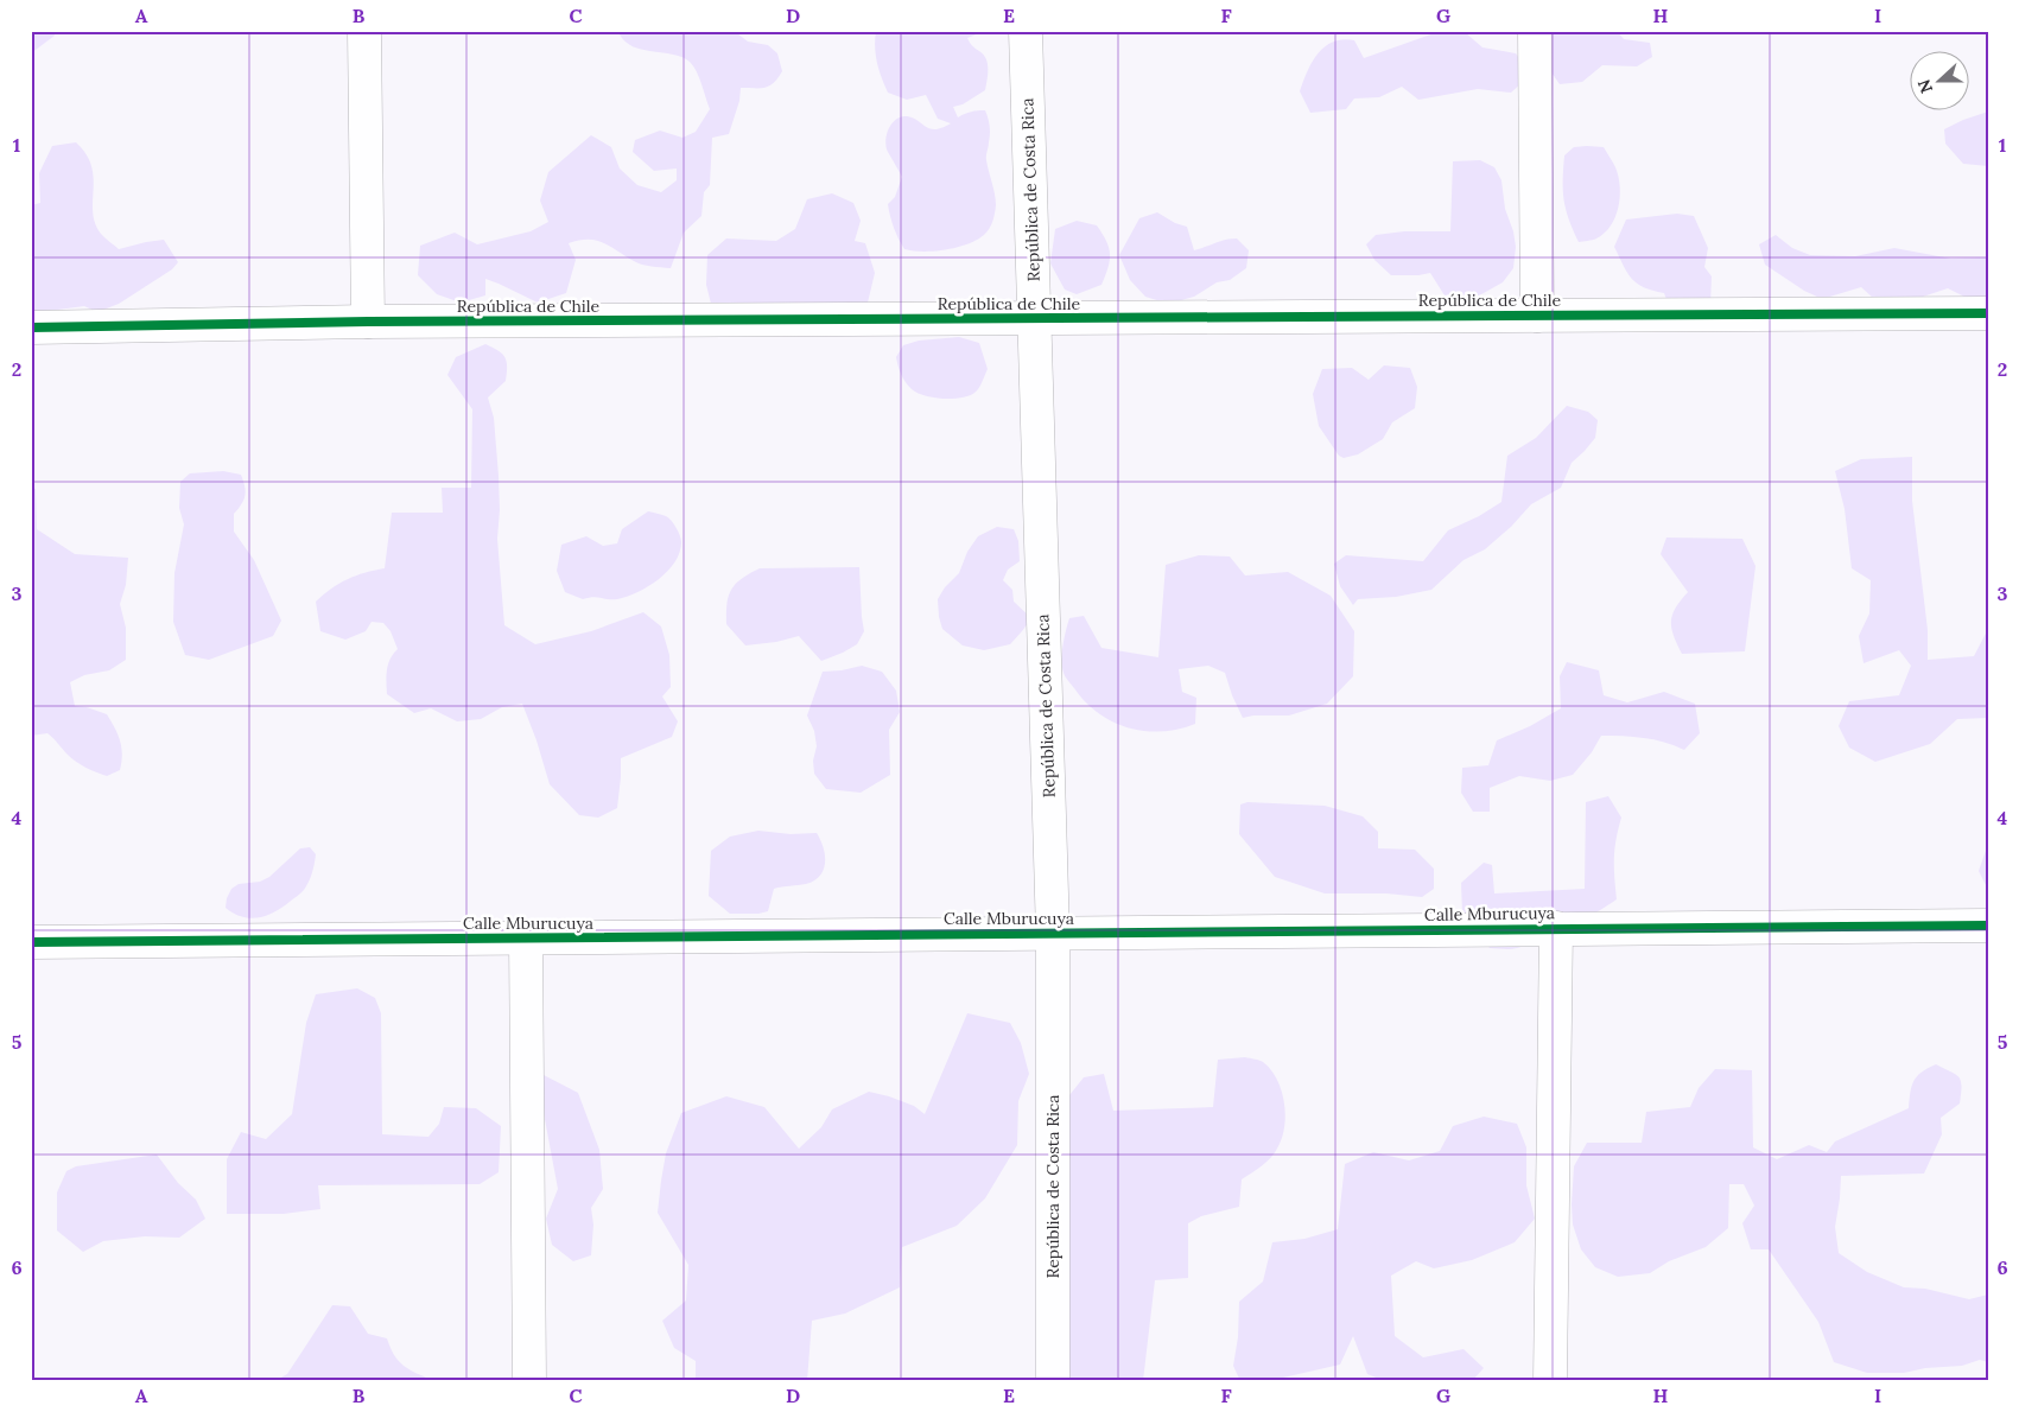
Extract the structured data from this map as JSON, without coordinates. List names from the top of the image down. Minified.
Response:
{"streets":{"street":["República de Costa Rica","República de Chile","Calle Mburucuya"]},"crossings":[["República de Costa Rica","República de Chile"],["República de Costa Rica","Calle Mburucuya"]],"north":"left","grid":{"columns":["A","B","C","D","E","F","G","H","I"],"rows":["1","2","3","4","5","6"]}}
